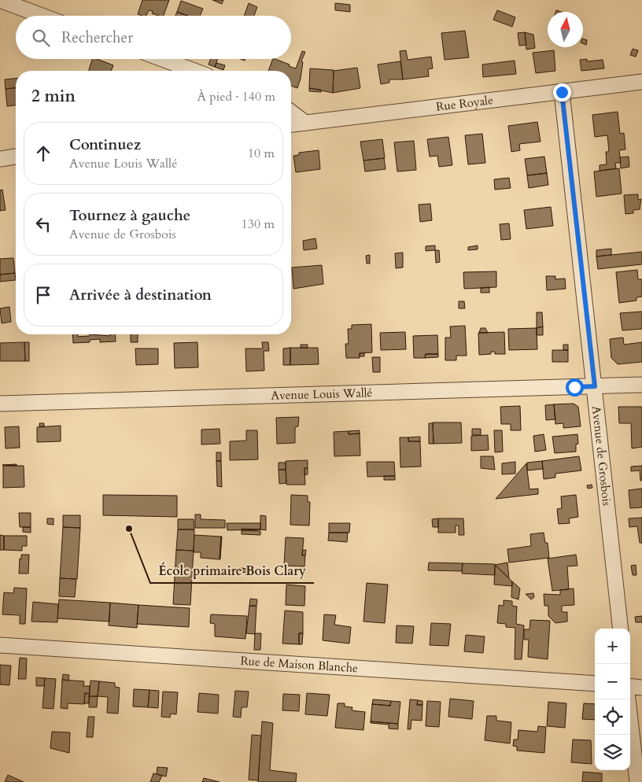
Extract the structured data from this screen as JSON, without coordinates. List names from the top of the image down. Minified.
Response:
{"streets":{"street":["Rue Royale","Avenue Louis Wallé","Avenue de Grosbois","Rue de Maison Blanche"]},"crossings":[["Rue Royale","Avenue de Grosbois"],["Avenue Louis Wallé","Avenue de Grosbois"]],"places":["École primaire Bois Clary"],"north":"top","page":{"search":"Rechercher","heading":["2 min","À pied · 140 m"],"list":[["Continuez","Avenue Louis Wallé","10 m"],["Tournez à gauche","Avenue de Grosbois","130 m"],"Arrivée à destination"],"map_buttons":["+","−"]}}
